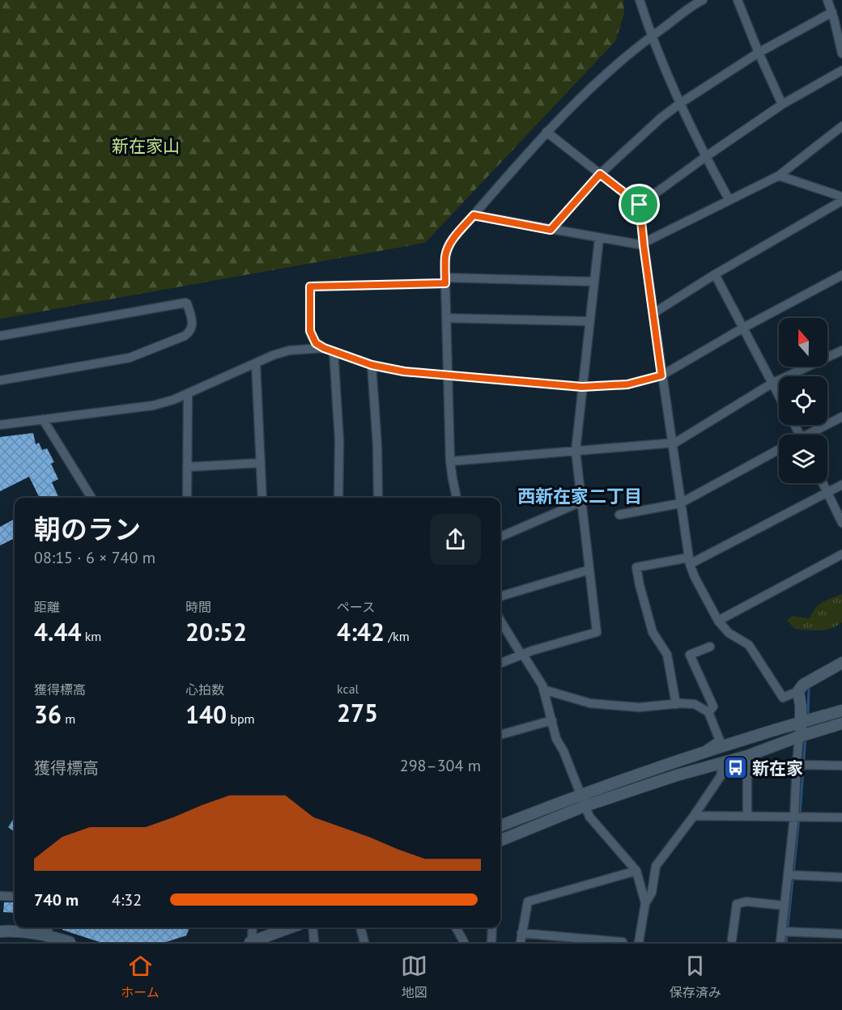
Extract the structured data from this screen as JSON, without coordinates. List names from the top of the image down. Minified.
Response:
{"districts":["西新在家二丁目"],"parks":["新在家山"],"places":{"bus stop":["新在家"]},"north":"top","page":{"heading":["朝のラン","08:15 · 6 × 740 m"],"stats":[["距離","4.44 km"],["時間","20:52"],["ペース","4:42 /km"],["獲得標高","36 m"],["心拍数","140 bpm"],["kcal","275"]],"chart":["獲得標高","298–304 m"],"list":[{"name":"740 m","note":"4:32"}],"tabs":["ホーム","地図","保存済み"]}}
